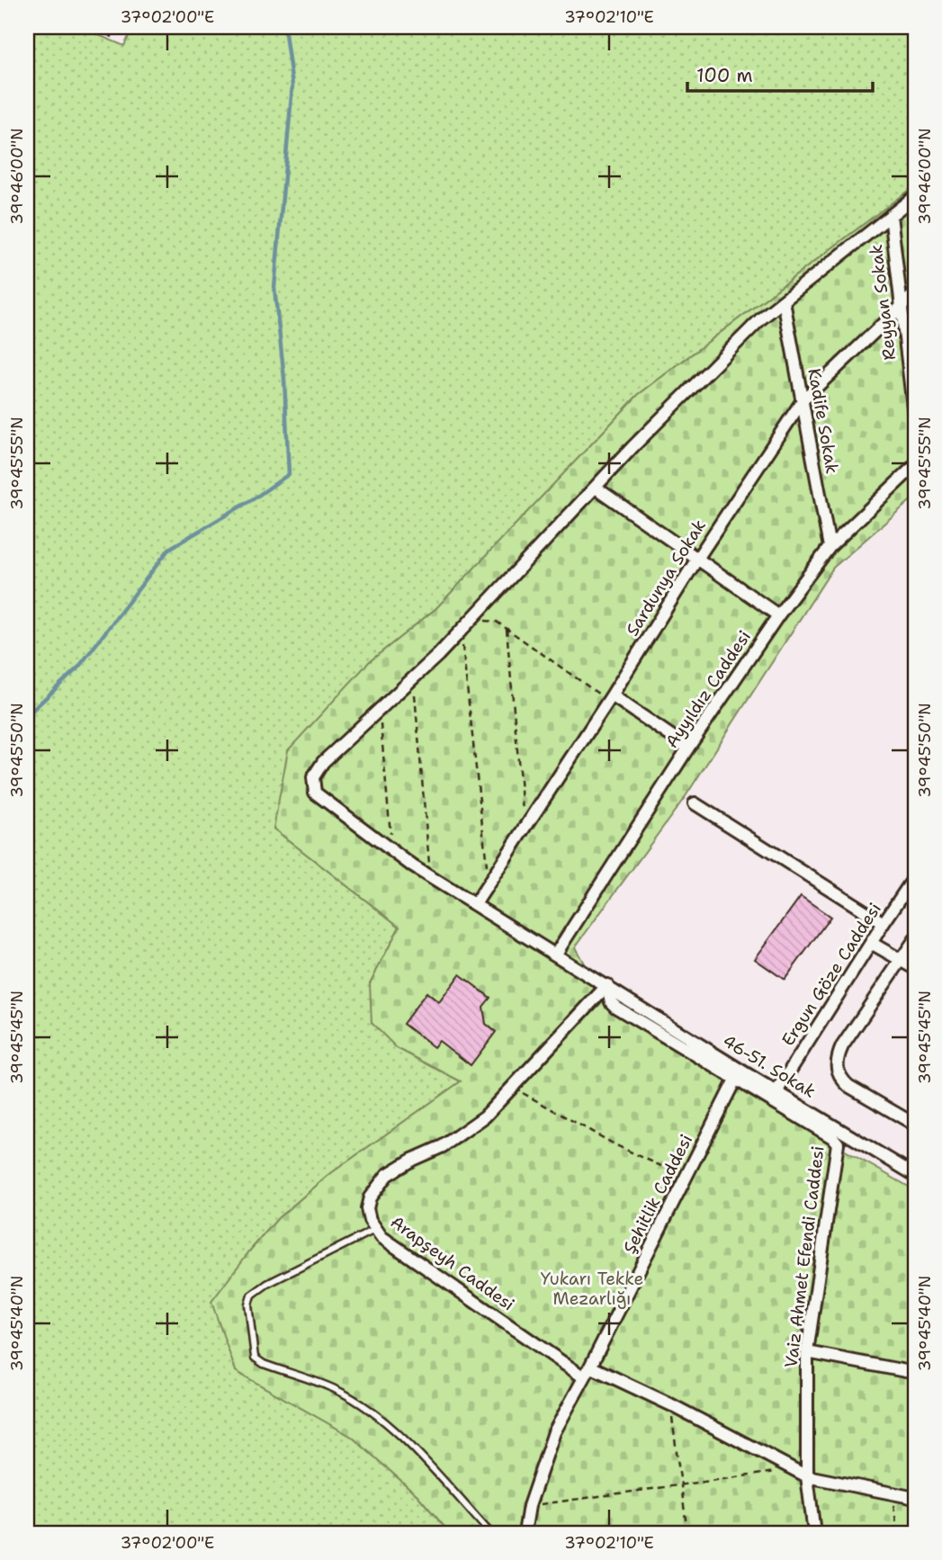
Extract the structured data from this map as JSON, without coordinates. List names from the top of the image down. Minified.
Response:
{"streets":{"street":["Reyyan Sokak","Kadife Sokak","Sardunya Sokak","Ayyıldız Caddesi","Ergun Göze Caddesi","46-51. Sokak","Şehitlik Caddesi","Vaiz Ahmet Efendi Caddesi","Arapşeyh Caddesi"]},"crossings":[["Reyyan Sokak","Sardunya Sokak"],["Kadife Sokak","Sardunya Sokak"],["Kadife Sokak","Ayyıldız Caddesi"],["Sardunya Sokak","46-51. Sokak"],["Ayyıldız Caddesi","46-51. Sokak"],["Ergun Göze Caddesi","46-51. Sokak"],["46-51. Sokak","Şehitlik Caddesi"],["46-51. Sokak","Vaiz Ahmet Efendi Caddesi"],["46-51. Sokak","Arapşeyh Caddesi"],["Şehitlik Caddesi","Arapşeyh Caddesi"]],"parks":["Yukarı Tekke Mezarlığı"],"scale_bar":"100 m","coordinates":["37°02'00\"E","37°02'10\"E","39°46'00\"N","39°45'55\"N","39°45'50\"N","39°45'45\"N","39°45'40\"N"]}
